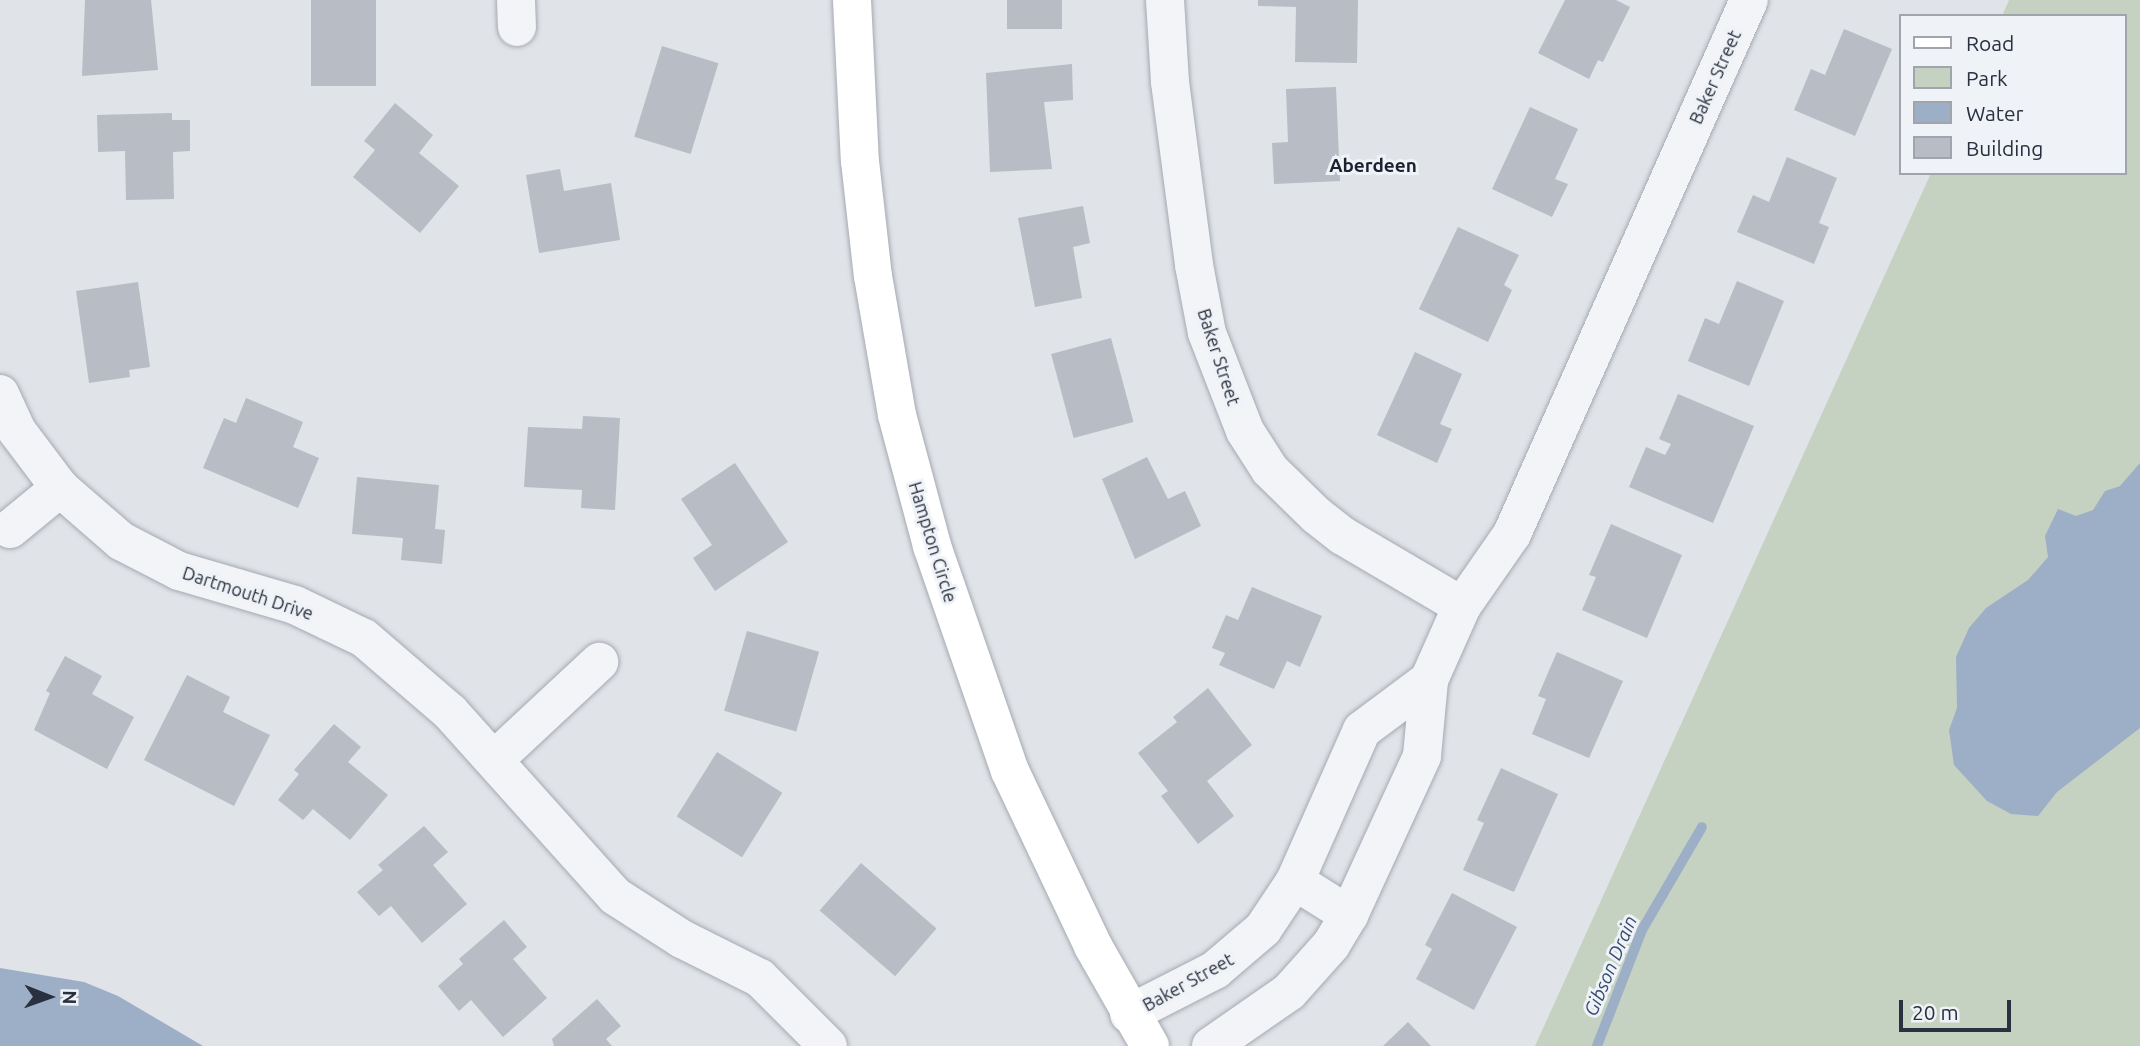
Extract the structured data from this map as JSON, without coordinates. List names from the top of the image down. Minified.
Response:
{"streets":{"street":["Baker Street","Hampton Circle","Dartmouth Drive"]},"crossings":[["Baker Street","Hampton Circle"]],"districts":["Aberdeen"],"water":["Gibson Drain"],"legend":["Road","Park","Water","Building"],"scale_bar":"20 m","north":"right"}
